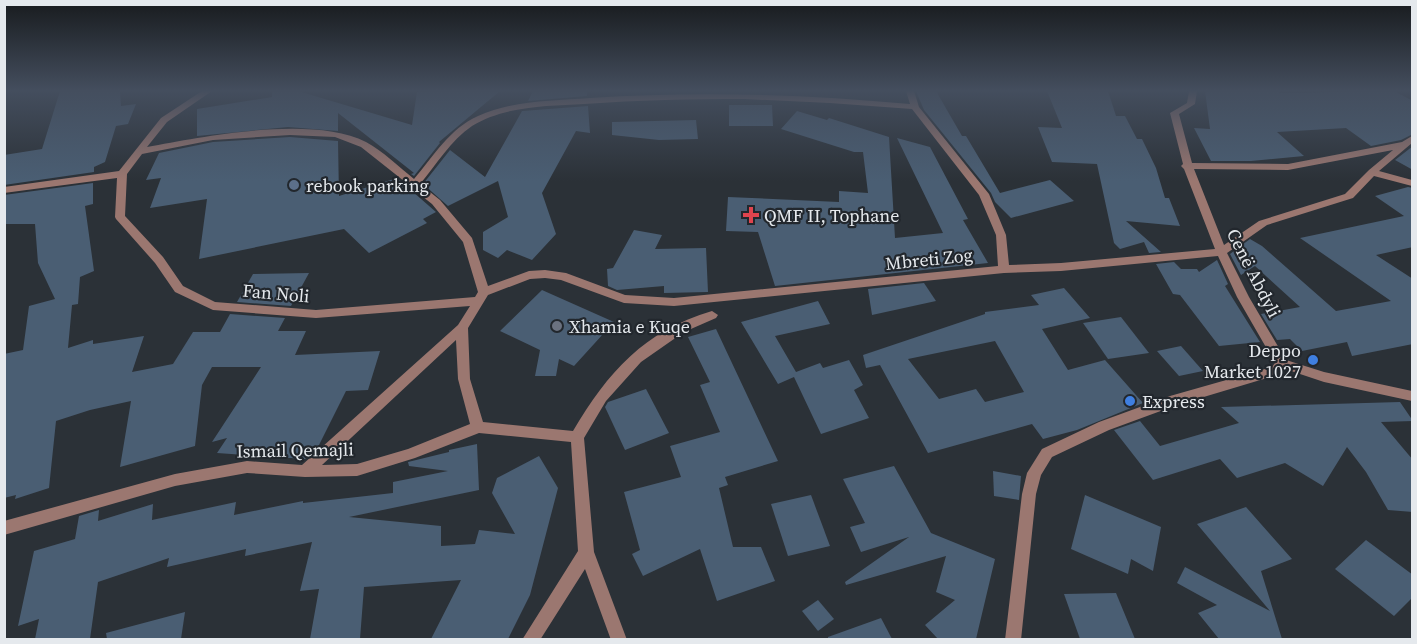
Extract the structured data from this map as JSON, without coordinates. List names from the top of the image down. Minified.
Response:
{"streets":{"street":["Mbreti Zog","Cenë Abdyli","Fan Noli","Ismail Qemajli"]},"crossings":[["Mbreti Zog","Cenë Abdyli"],["Mbreti Zog","Fan Noli"]],"places":{"other":["rebook parking","Xhamia e Kuqe","Deppo Market 1027","Express"],"health":["QMF II, Tophane"]}}
